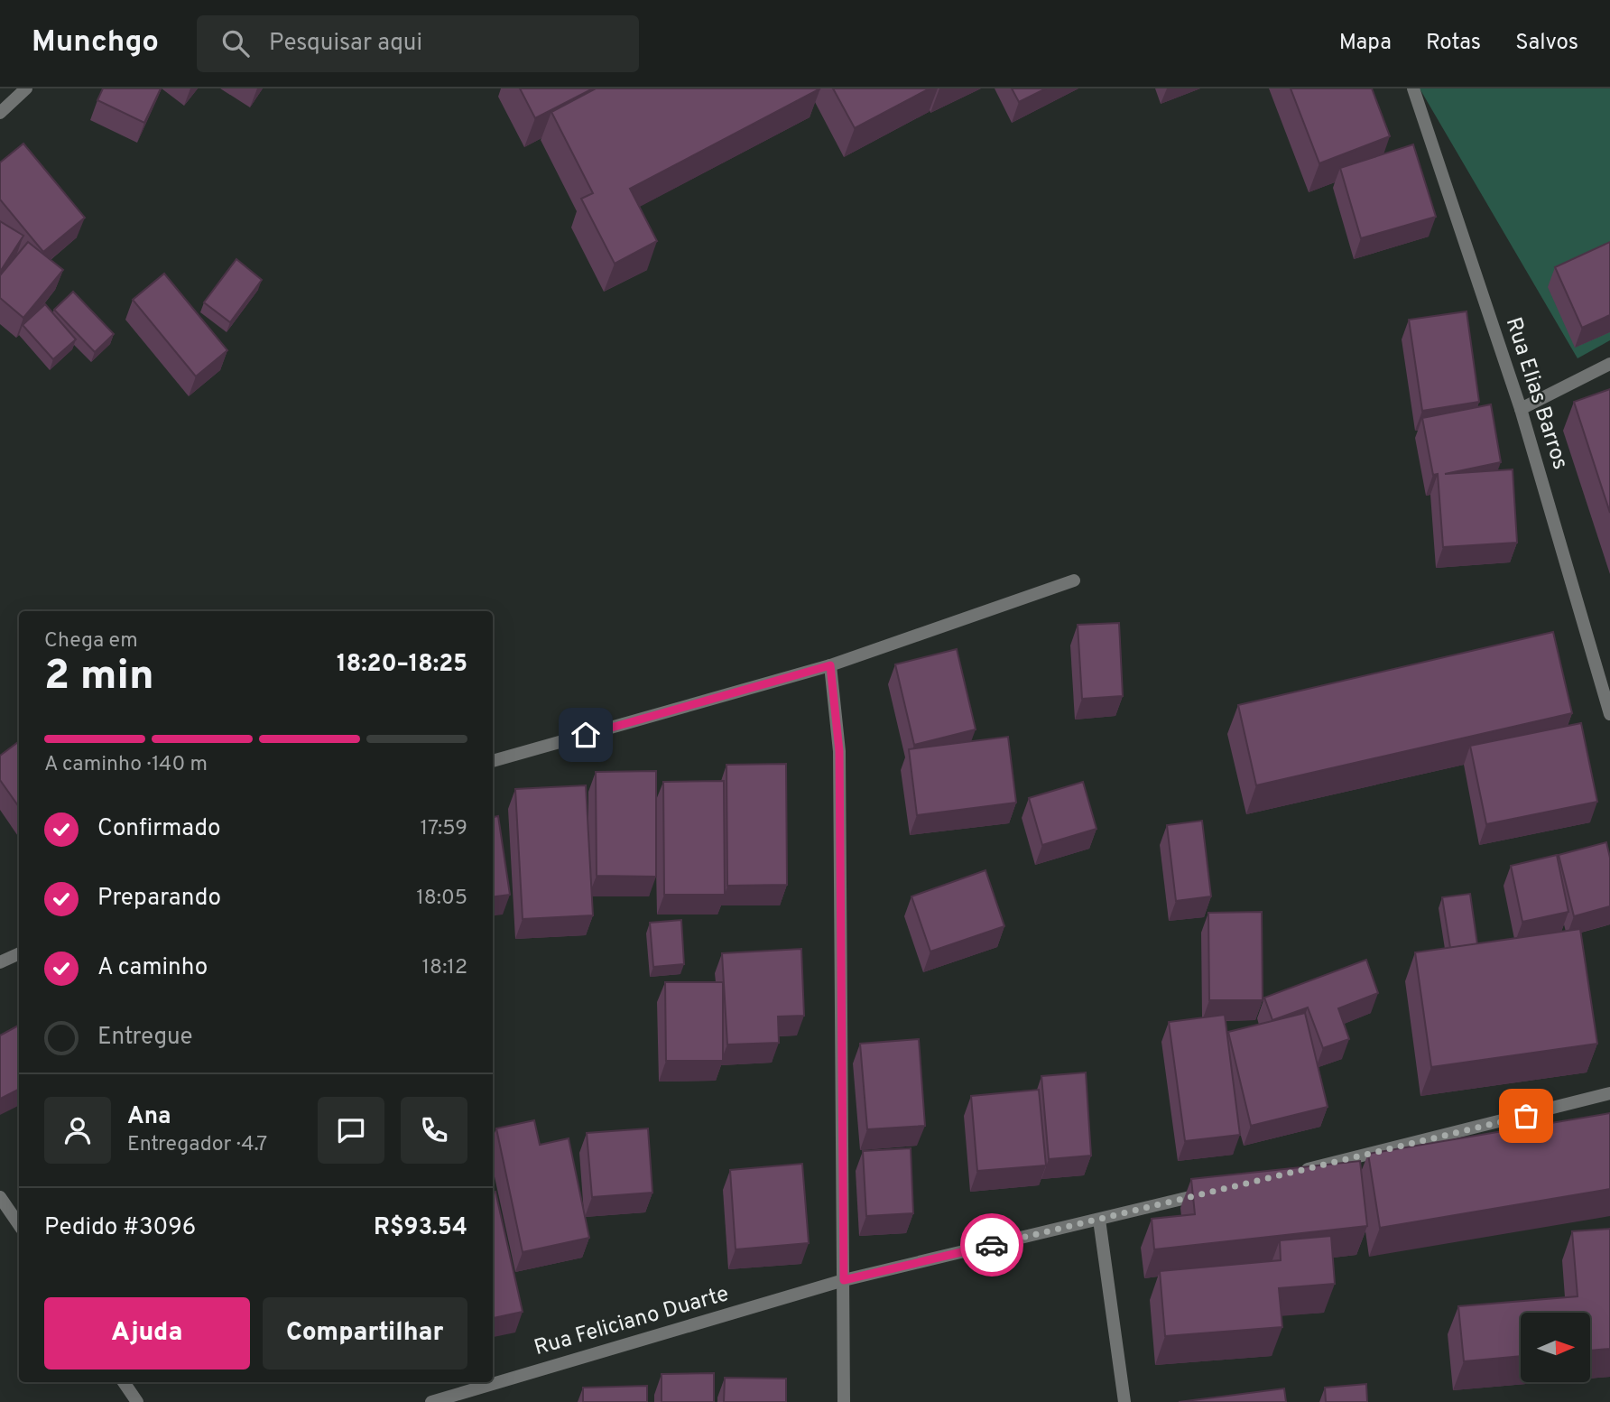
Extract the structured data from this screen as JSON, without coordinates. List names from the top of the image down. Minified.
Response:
{"streets":{"street":["Rua Elias Barros","Rua Feliciano Duarte"]},"north":"right","page":{"header":"Munchgo","search":"Pesquisar aqui","nav":["Mapa","Rotas","Salvos"],"heading":["2 min","Chega em","18:20–18:25"],"panel":["Ana","Entregador · 4.7","Pedido #3096","R$93.54"],"bar":"A caminho · 140 m","list":[["Confirmado","17:59"],["Preparando","18:05"],["A caminho","18:12"],"Entregue"],"buttons":["Ajuda","Compartilhar"]}}
